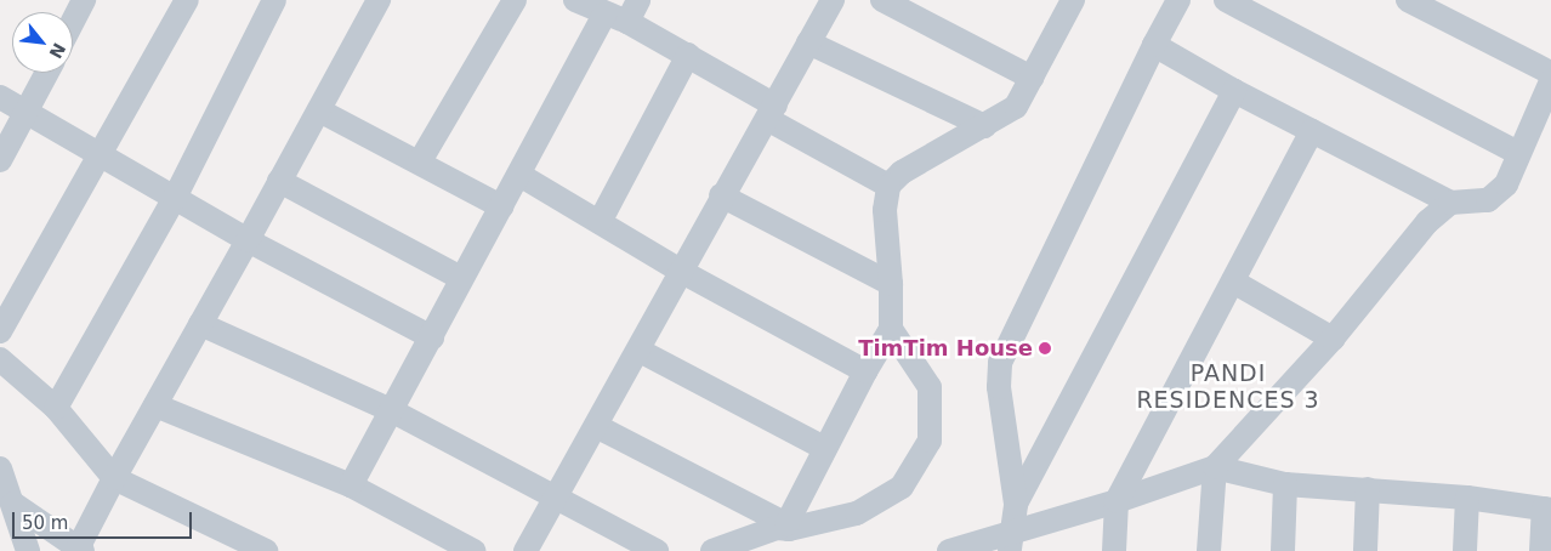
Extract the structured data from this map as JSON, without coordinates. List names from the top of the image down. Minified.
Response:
{"districts":["PANDI RESIDENCES 3"],"places":["TimTim House"],"scale_bar":"50 m","north":"bottom right"}
